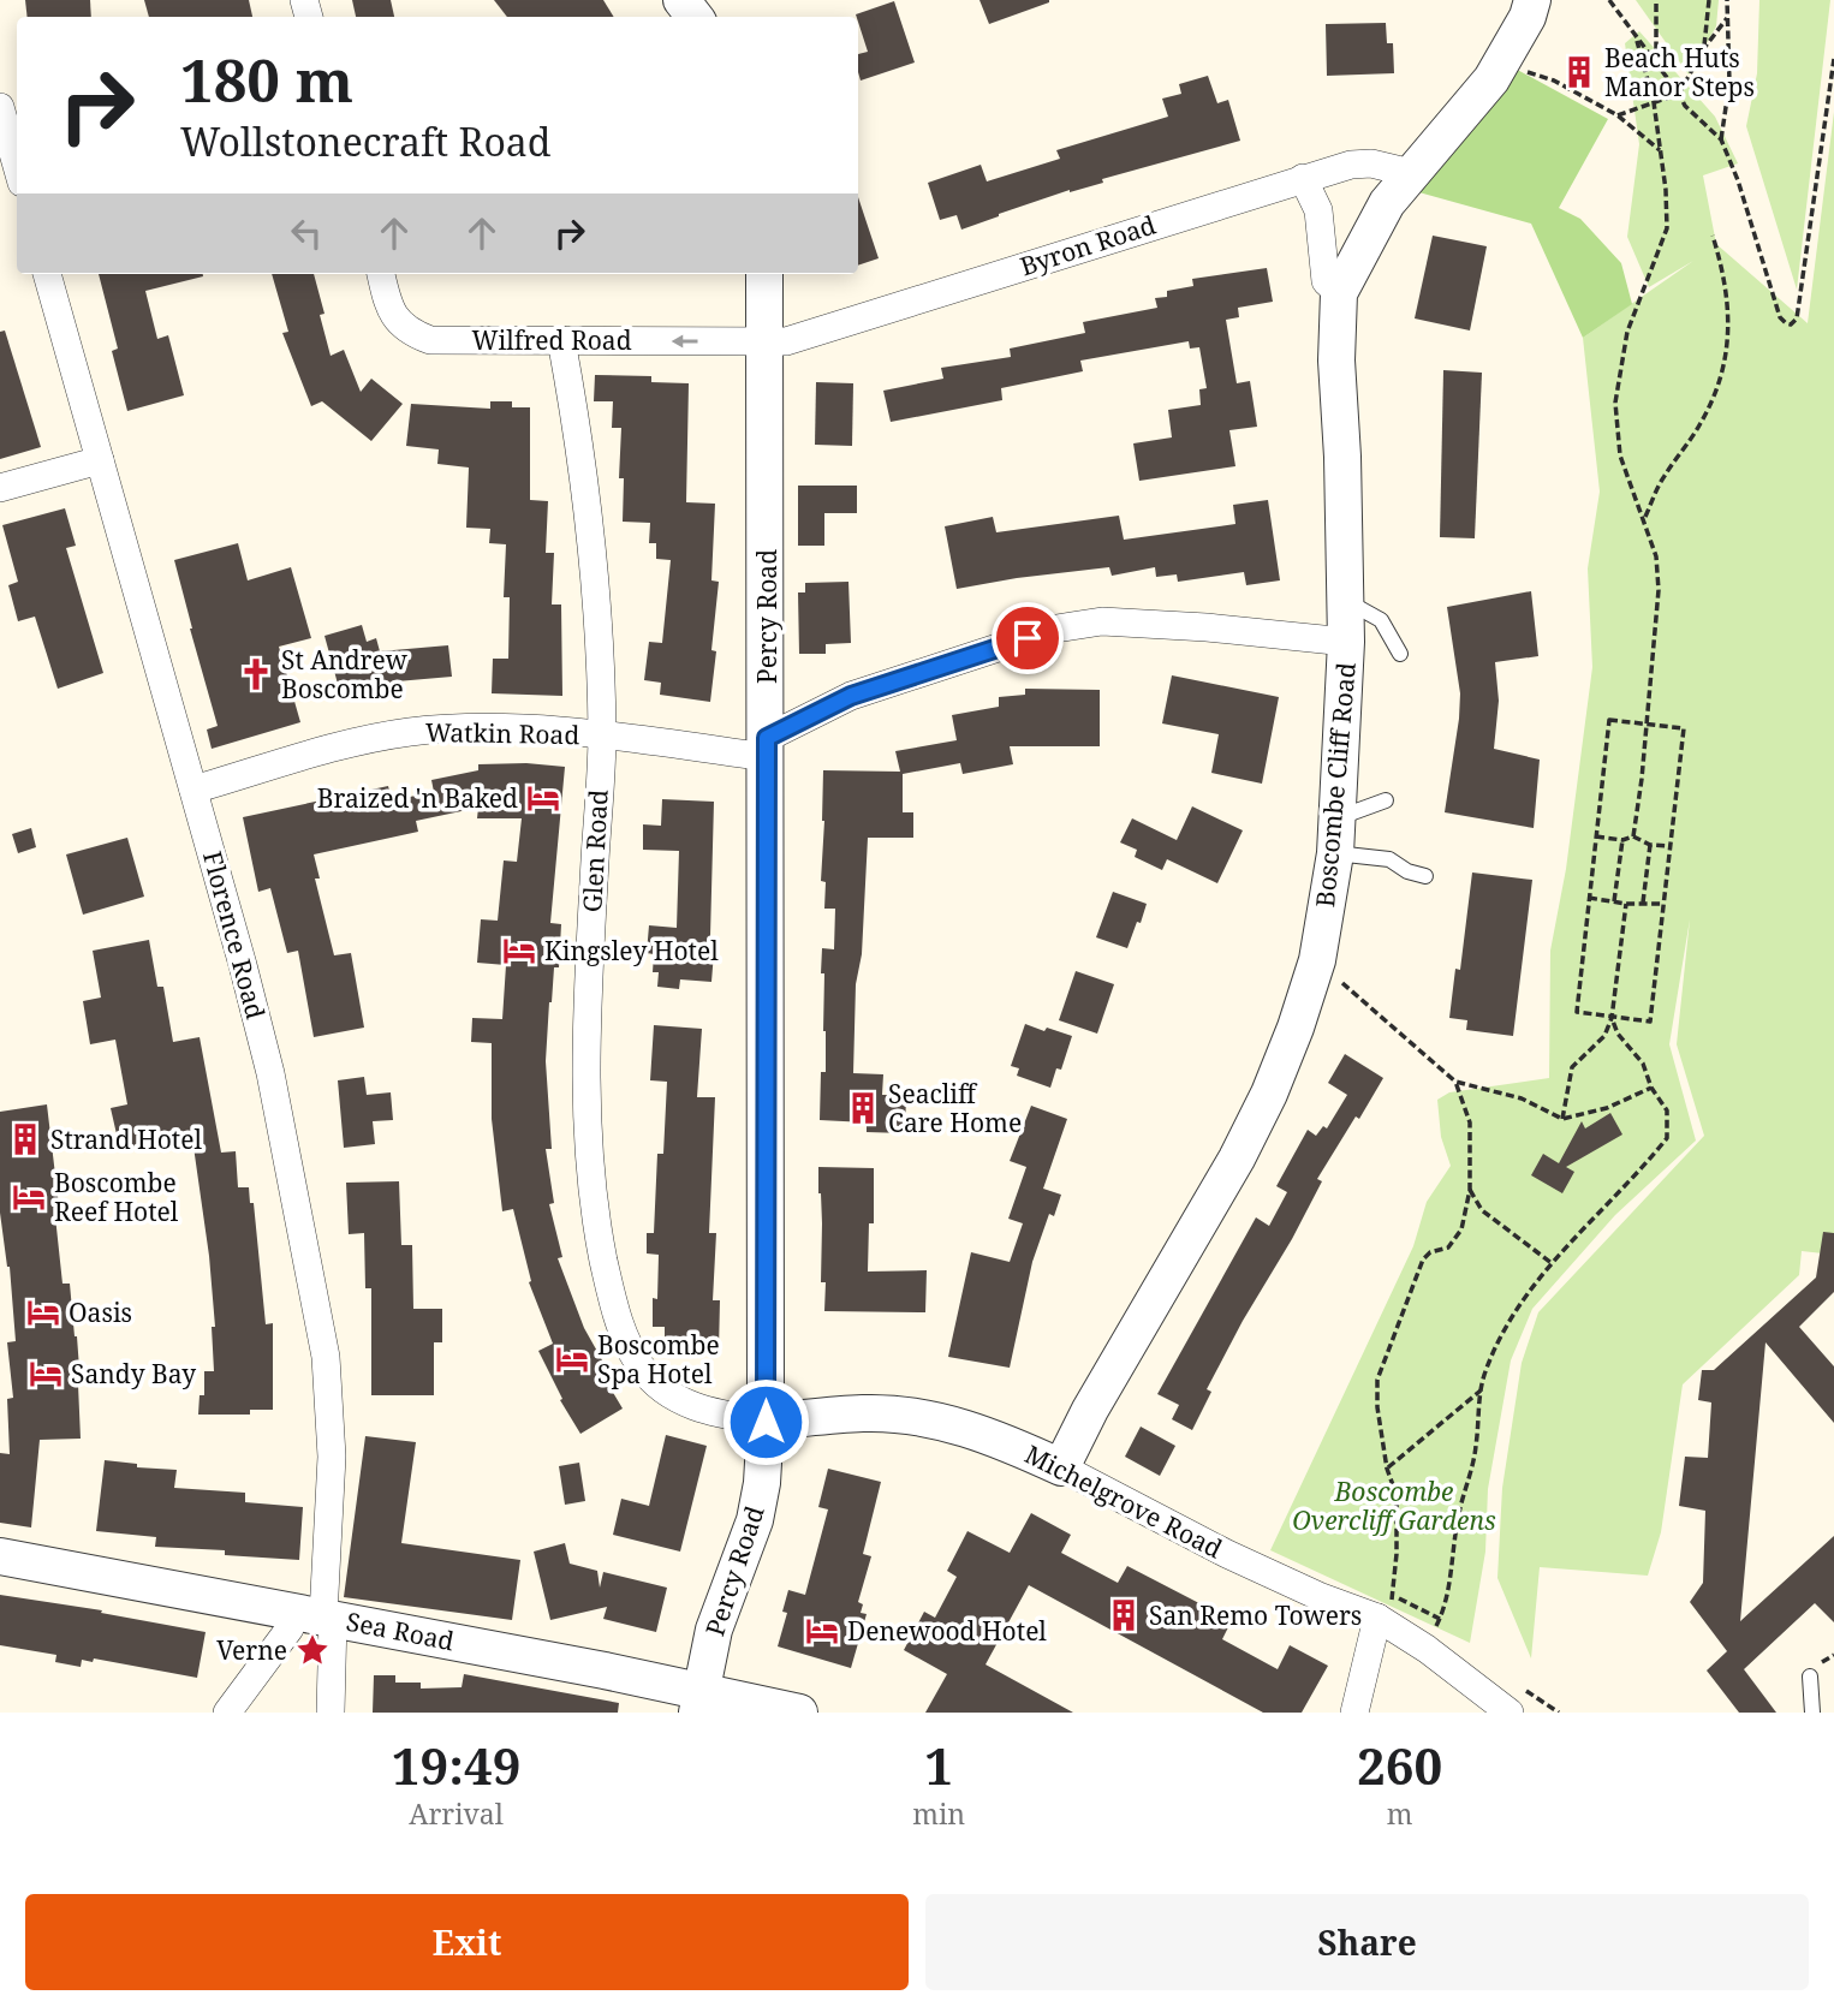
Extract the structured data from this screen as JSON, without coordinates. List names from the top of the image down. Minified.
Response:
{"streets":{"street":["Byron Road","Wilfred Road","Percy Road","Watkin Road","Boscombe Cliff Road","Glen Road","Florence Road","Michelgrove Road","Sea Road"]},"crossings":[["Byron Road","Wilfred Road"],["Byron Road","Percy Road"],["Byron Road","Boscombe Cliff Road"],["Wilfred Road","Percy Road"],["Wilfred Road","Glen Road"],["Percy Road","Watkin Road"],["Percy Road","Glen Road"],["Percy Road","Michelgrove Road"],["Percy Road","Sea Road"],["Watkin Road","Glen Road"],["Watkin Road","Florence Road"],["Boscombe Cliff Road","Michelgrove Road"],["Glen Road","Michelgrove Road"],["Florence Road","Sea Road"]],"one_way":["Wilfred Road"],"parks":["Boscombe Overcliff Gardens"],"places":{"building":["Beach Huts Manor Steps","Seacliff Care Home","Strand Hotel","San Remo Towers"],"church":["St Andrew Boscombe"],"hotel":["Braized 'n Baked","Kingsley Hotel","Boscombe Reef Hotel","Oasis","Boscombe Spa Hotel","Sandy Bay","Denewood Hotel"],"place":["Verne"]},"page":{"turn":["180 m","Wollstonecraft Road"],"eta":["19:49","Arrival","1","min","260","m"],"buttons":["Exit","Share"]}}
